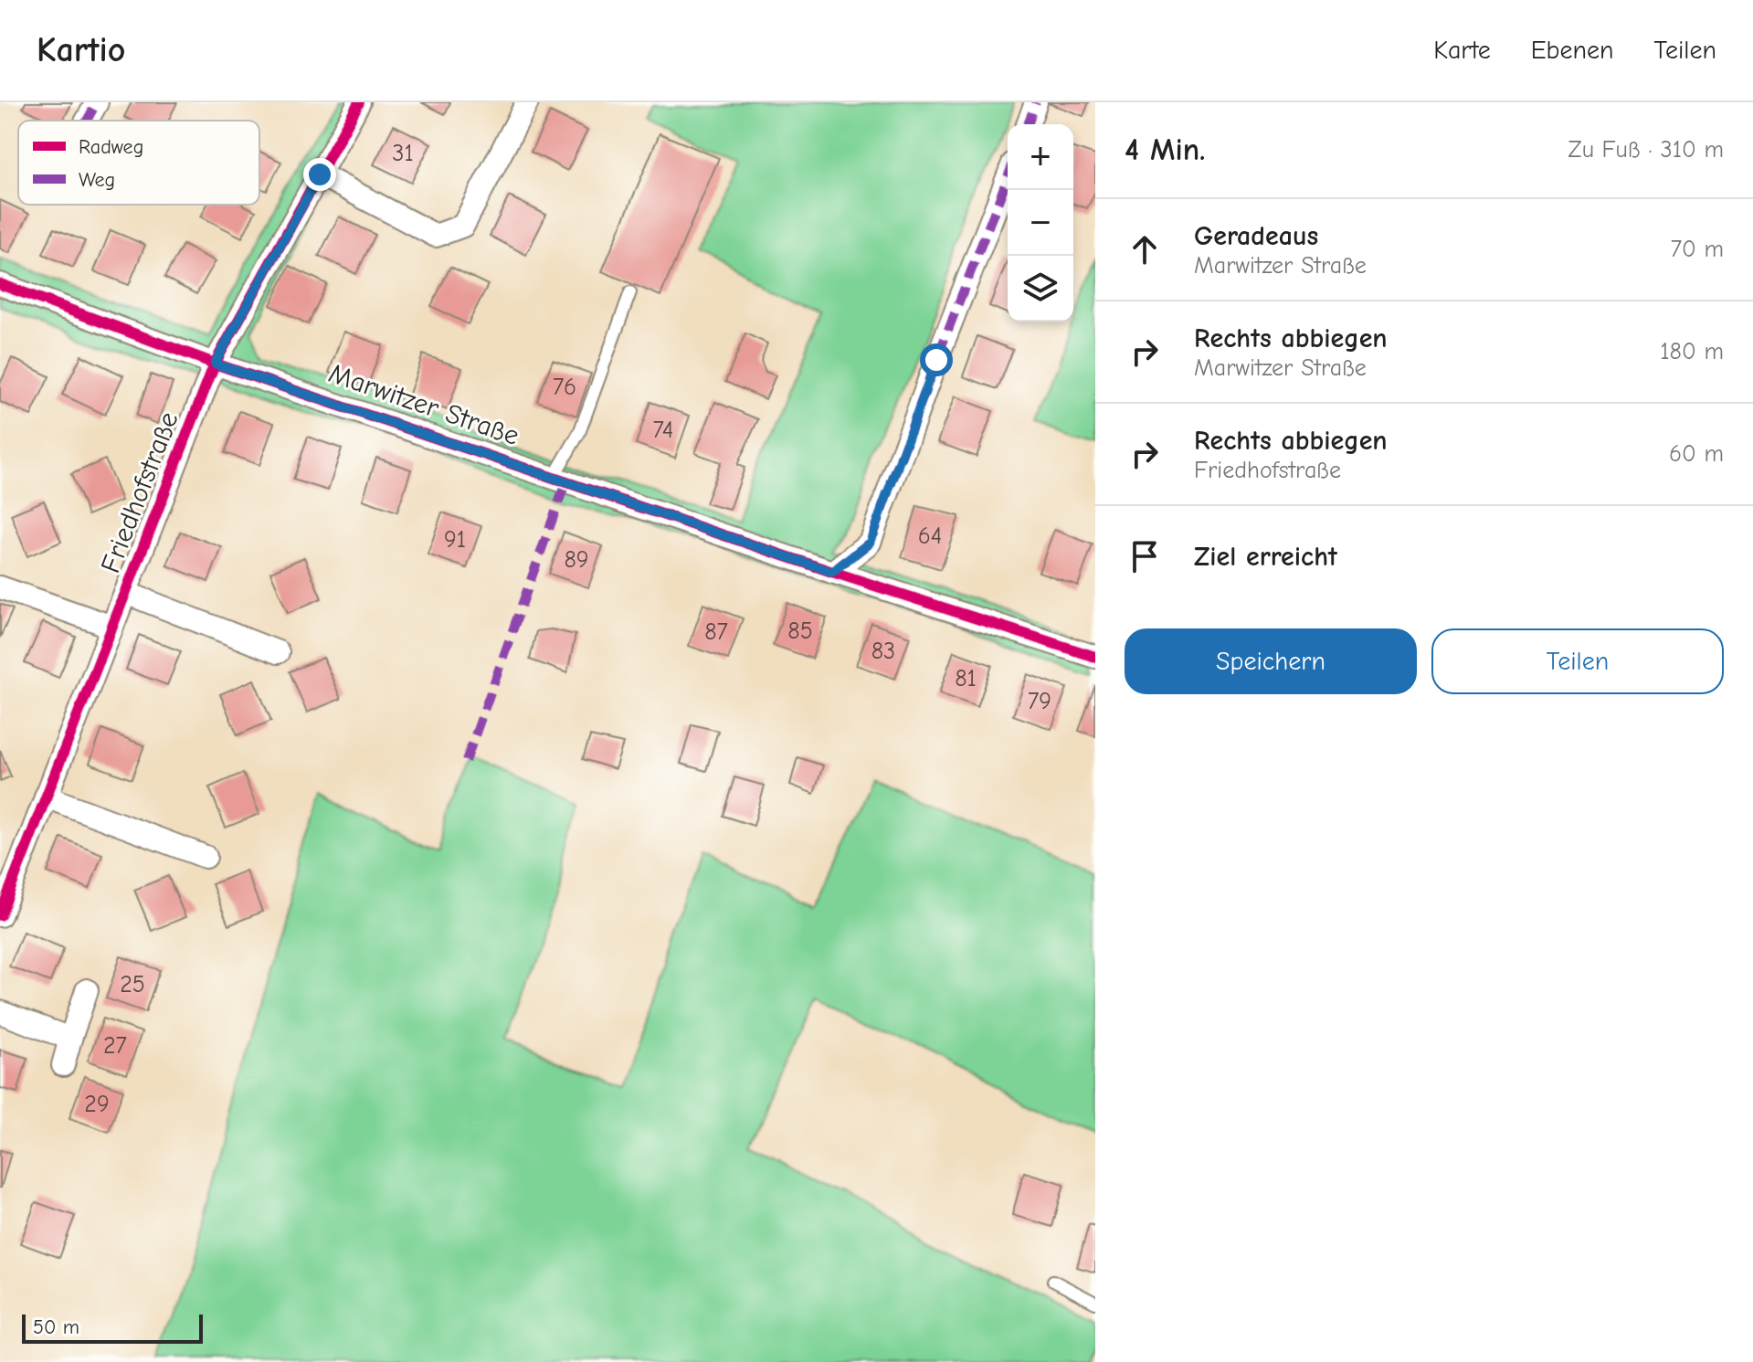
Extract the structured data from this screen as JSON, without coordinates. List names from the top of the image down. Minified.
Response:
{"streets":{"street":["Marwitzer Straße","Friedhofstraße"]},"crossings":[["Marwitzer Straße","Friedhofstraße"]],"house_numbers":["31","76","74","64","91","89","85","87","83","81","79","25","27","29"],"legend":["Radweg","Weg"],"scale_bar":"50 m","page":{"header":"Kartio","nav":["Karte","Ebenen","Teilen"],"heading":["4 Min.","Zu Fuß · 310 m"],"map_buttons":["+","−"],"list":[["Geradeaus","Marwitzer Straße","70 m"],["Rechts abbiegen","Marwitzer Straße","180 m"],["Rechts abbiegen","Friedhofstraße","60 m"],"Ziel erreicht"],"buttons":["Speichern","Teilen"],"scale":"50 m"}}
